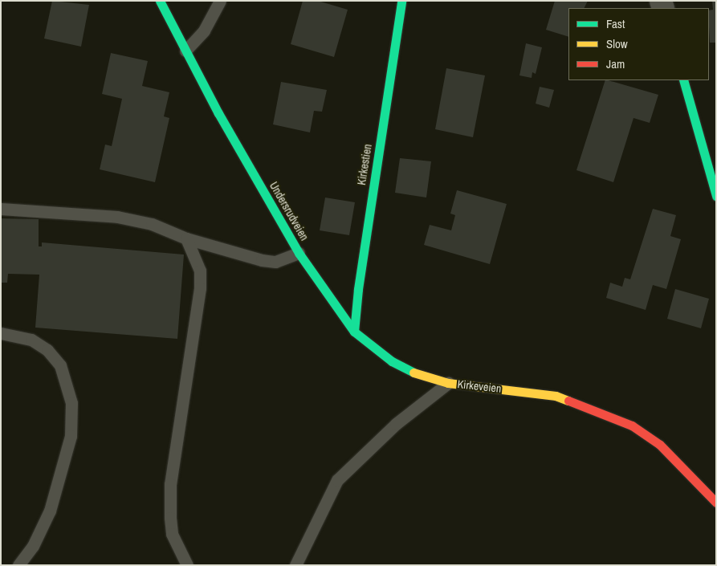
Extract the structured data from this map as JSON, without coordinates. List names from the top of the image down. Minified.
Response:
{"streets":{"street":["Kirkestien","Undersrudveien","Kirkeveien"]},"crossings":[["Kirkestien","Undersrudveien"],["Undersrudveien","Kirkeveien"]],"legend":["Fast","Slow","Jam"]}
